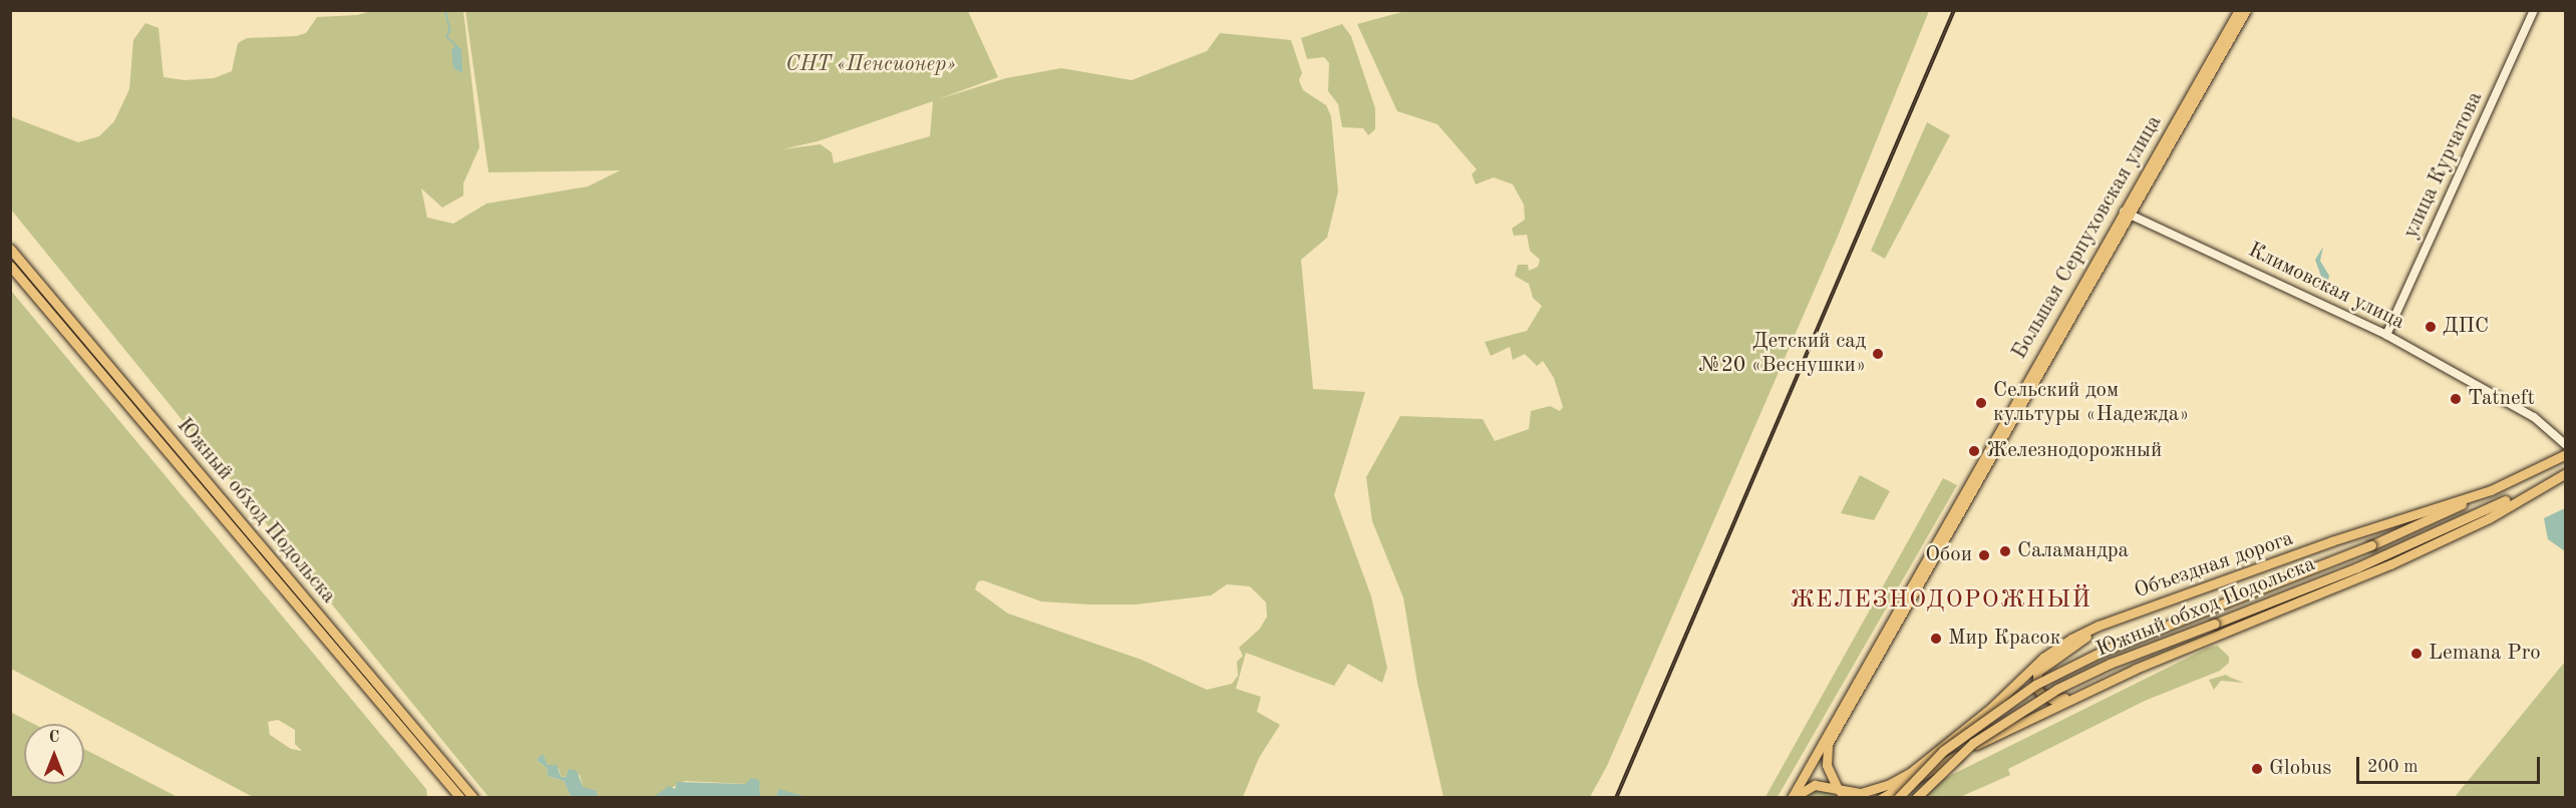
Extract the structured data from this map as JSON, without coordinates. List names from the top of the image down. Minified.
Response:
{"streets":{"main road":["Большая Серпуховская улица","Южный обход Подольска","Объездная дорога"],"street":["улица Курчатова","Климовская улица"]},"crossings":[["улица Курчатова","Климовская улица"],["Большая Серпуховская улица","Климовская улица"],["Большая Серпуховская улица","Объездная дорога"],["Южный обход Подольска","Объездная дорога"]],"districts":["ЖЕЛЕЗНОДОРОЖНЫЙ"],"parks":["СНТ «Пенсионер»"],"places":["ДПС","Детский сад №20 «Веснушки»","Tatneft","Сельский дом культуры «Надежда»","Железнодорожный","Саламандра","Обои","Мир Красок","Lemana Pro","Globus"],"scale_bar":"200 m","north":"top"}
